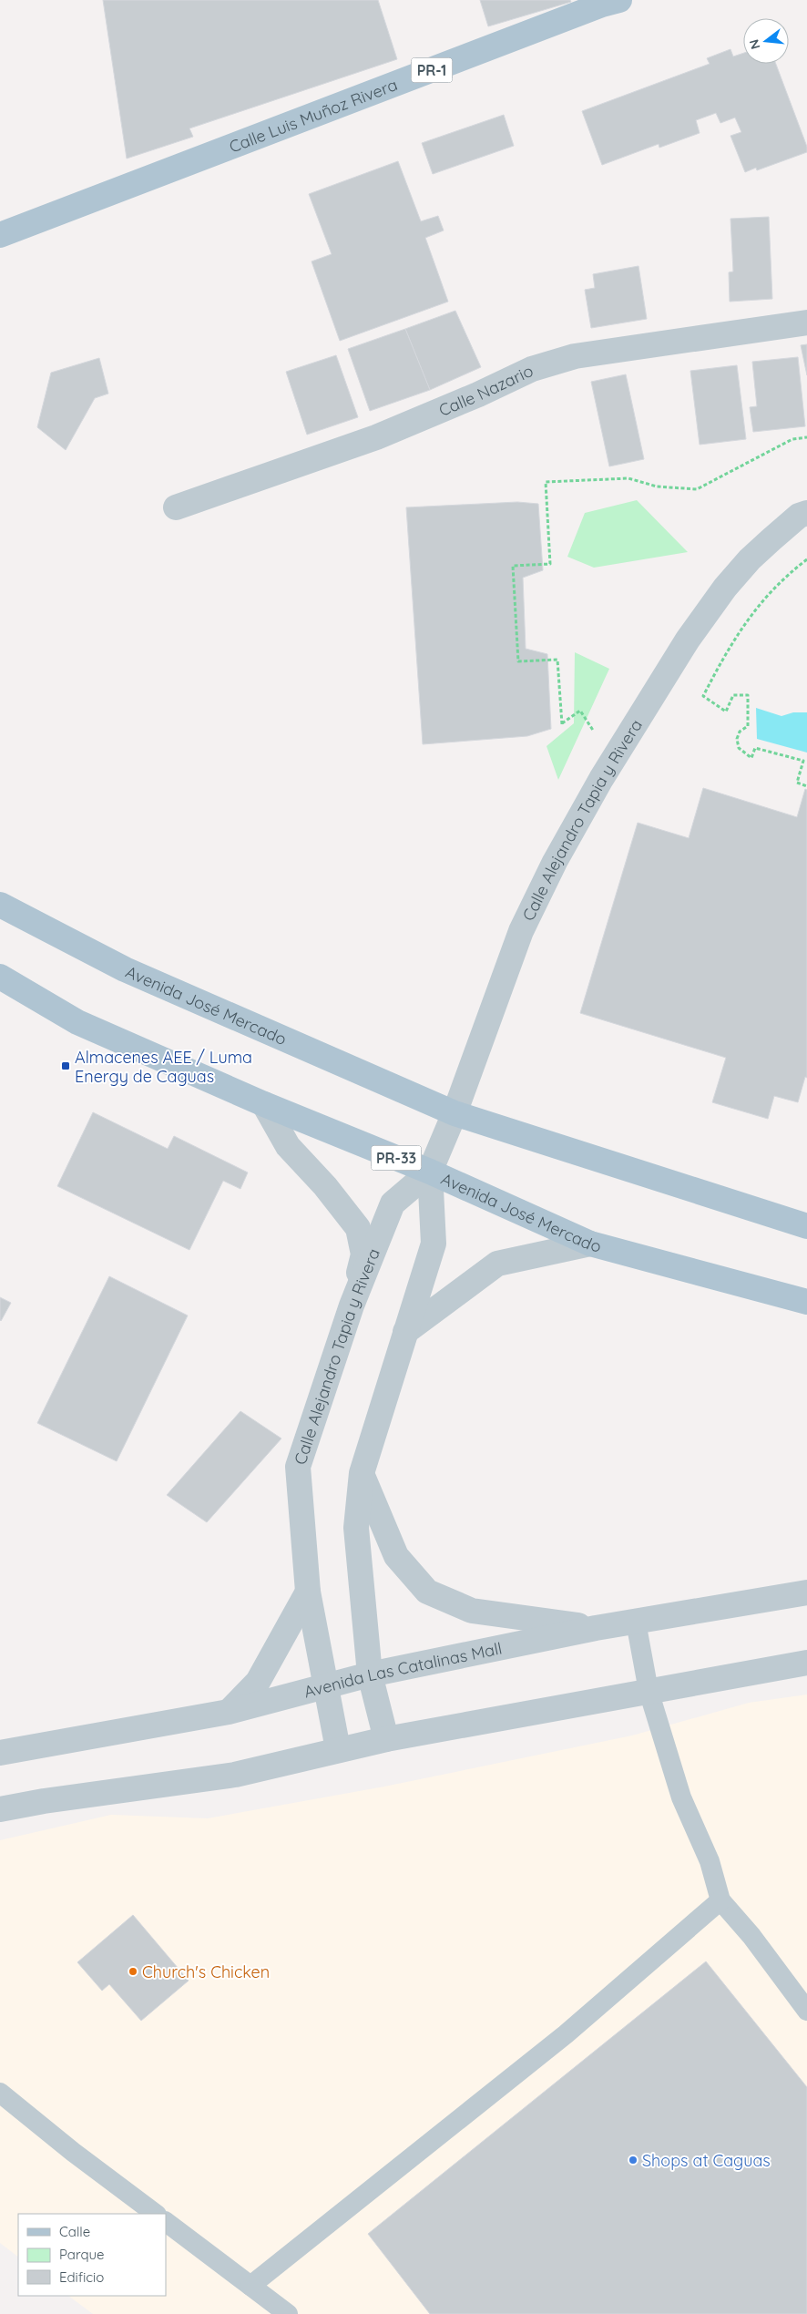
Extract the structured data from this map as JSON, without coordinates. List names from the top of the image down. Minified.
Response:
{"streets":{"main road":["PR-1","Calle Luis Muñoz Rivera","Avenida José Mercado","PR-33"],"street":["Calle Nazario","Calle Alejandro Tapia y Rivera","Avenida Las Catalinas Mall"]},"crossings":[["Calle Alejandro Tapia y Rivera","Avenida José Mercado"],["Calle Alejandro Tapia y Rivera","Avenida Las Catalinas Mall"]],"places":{"transit":["Almacenes AEE / Luma Energy de Caguas"],"other":["Church's Chicken","Shops at Caguas"]},"legend":["Calle","Parque","Edificio"],"north":"left"}
